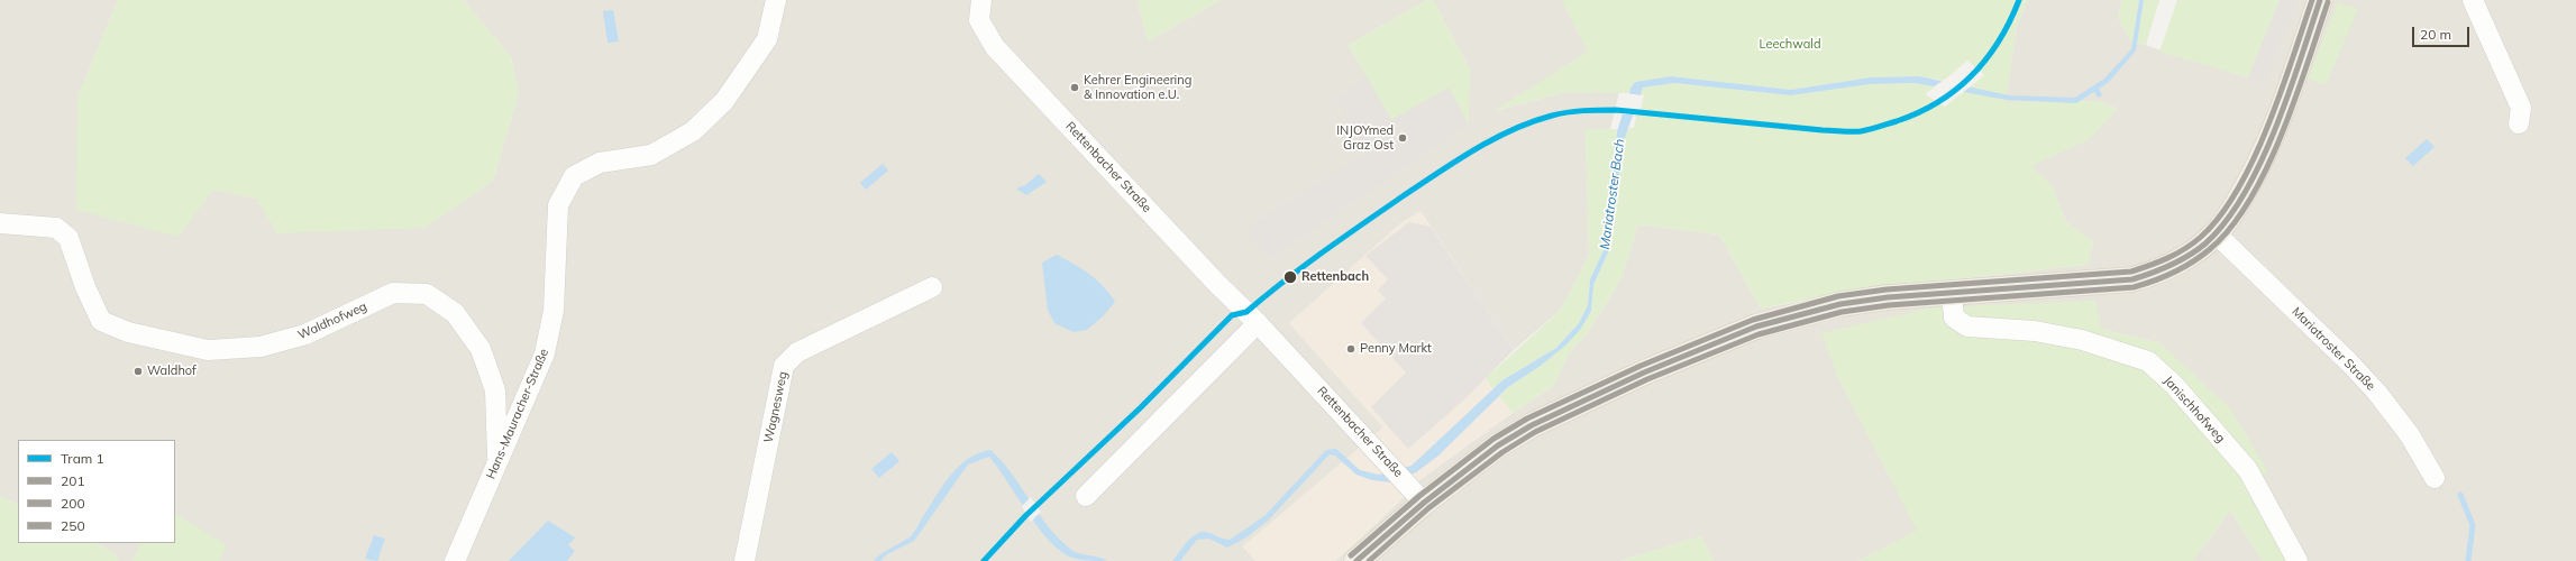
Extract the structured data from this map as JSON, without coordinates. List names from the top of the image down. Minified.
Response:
{"streets":{"street":["Rettenbacher Straße","Waldhofweg","Mariatroster Straße","Wagnesweg","Janischhofweg","Hans-Mauracher-Straße"]},"crossings":[["Waldhofweg","Hans-Mauracher-Straße"]],"water":["Mariatroster Bach"],"parks":["Leechwald"],"places":["Kehrer Engineering & Innovation e.U.","INJOYmed Graz Ost","Rettenbach","Penny Markt","Waldhof"],"lines":["tram line 1","transit line 201","transit line 250","transit line 200"],"legend":["Tram 1","201","200","250"],"scale_bar":"20 m"}
